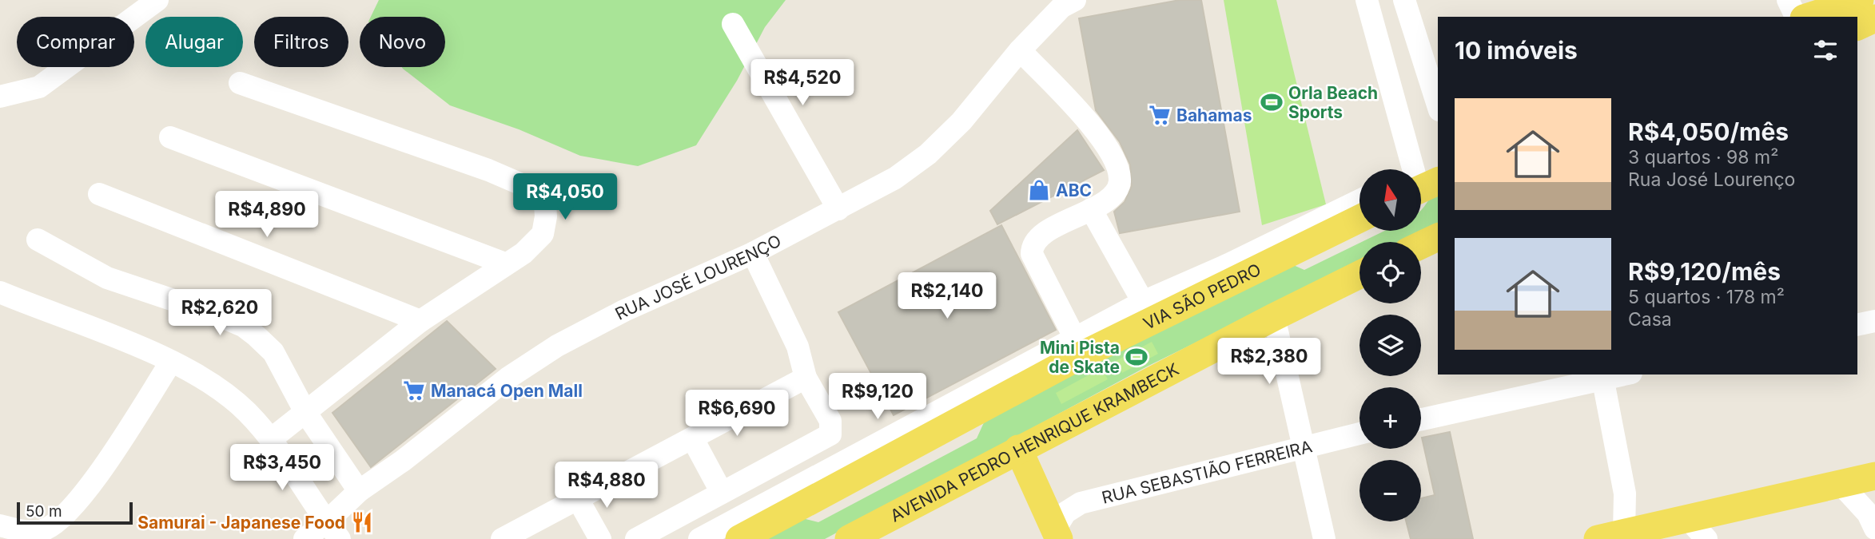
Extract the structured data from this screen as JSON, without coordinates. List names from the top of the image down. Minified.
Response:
{"streets":{"main road":["VIA SÃO PEDRO","AVENIDA PEDRO HENRIQUE KRAMBECK"],"street":["RUA JOSÉ LOURENÇO","RUA SEBASTIÃO FERREIRA"]},"places":{"sports":["Orla Beach Sports","Mini Pista de Skate"],"supermarket":["Bahamas","Manacá Open Mall"],"shop":["ABC"],"restaurant":["Samurai - Japanese Food"]},"scale_bar":"50 m","north":"top","page":{"chip":["Comprar","Alugar","Filtros","Novo"],"heading":"10 imóveis","price":["R$4,520","R$4,050","R$4,890","R$2,140","R$2,620","R$2,380","R$9,120","R$6,690","R$3,450","R$4,880"],"list":[{"name":"R$4,050/mês","note":"3 quartos · 98 m² · Rua José Lourenço"},{"name":"R$9,120/mês","note":"5 quartos · 178 m² · Casa"}],"map_buttons":["+","−"],"scale":"50 m"}}
